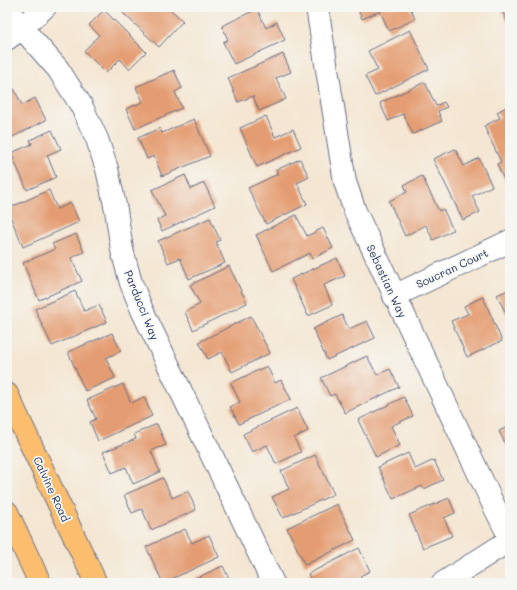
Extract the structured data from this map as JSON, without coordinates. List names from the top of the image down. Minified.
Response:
{"streets":{"main road":["Calvine Road"],"street":["Soucran Court","Sebastian Way","Parducci Way"]},"crossings":[["Soucran Court","Sebastian Way"]]}
